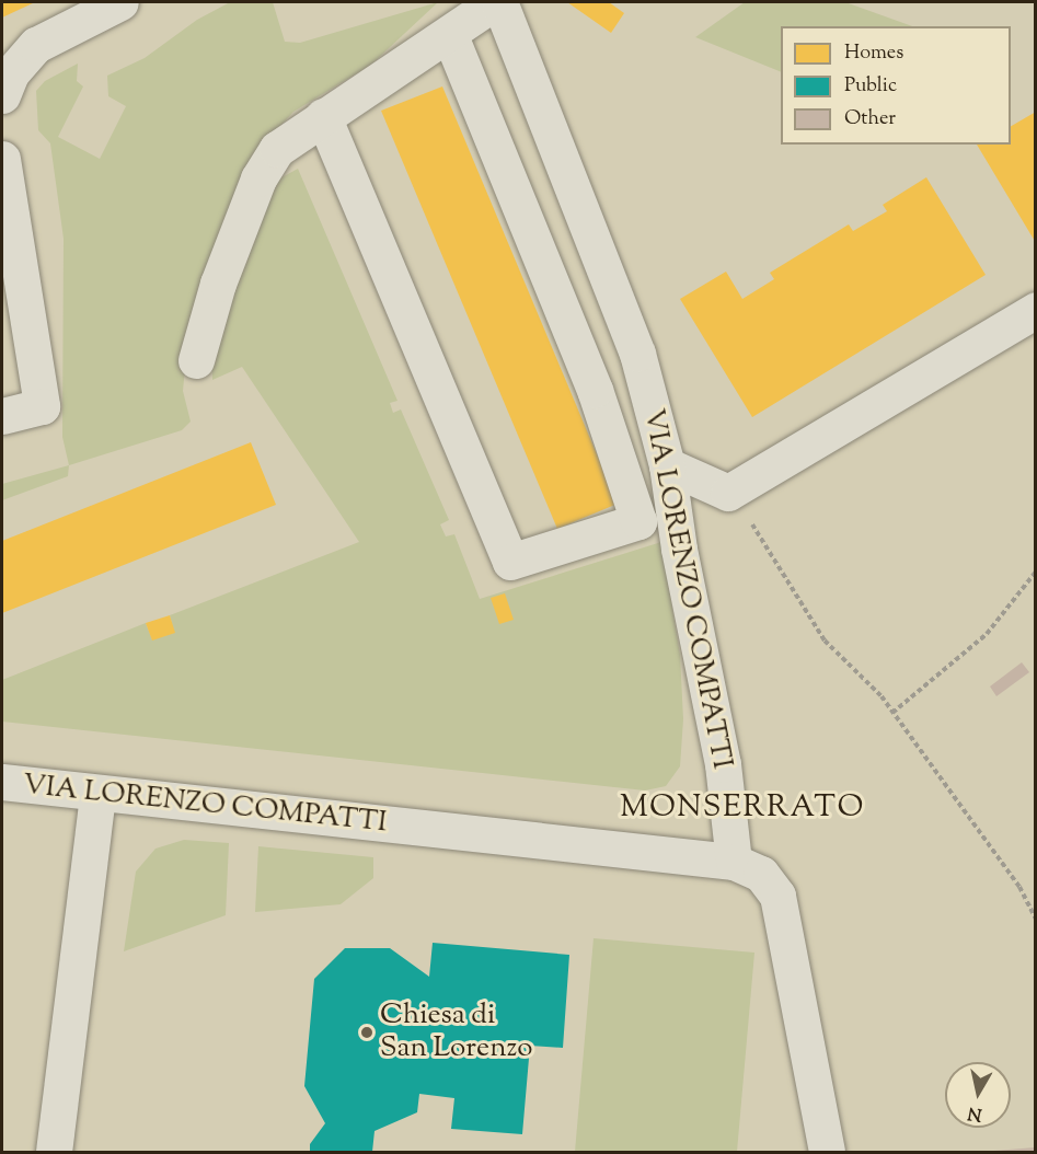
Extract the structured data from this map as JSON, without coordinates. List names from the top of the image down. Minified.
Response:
{"streets":{"street":["VIA LORENZO COMPATTI"]},"districts":["MONSERRATO"],"places":["Chiesa di San Lorenzo"],"legend":["Homes","Public","Other"],"north":"bottom"}
